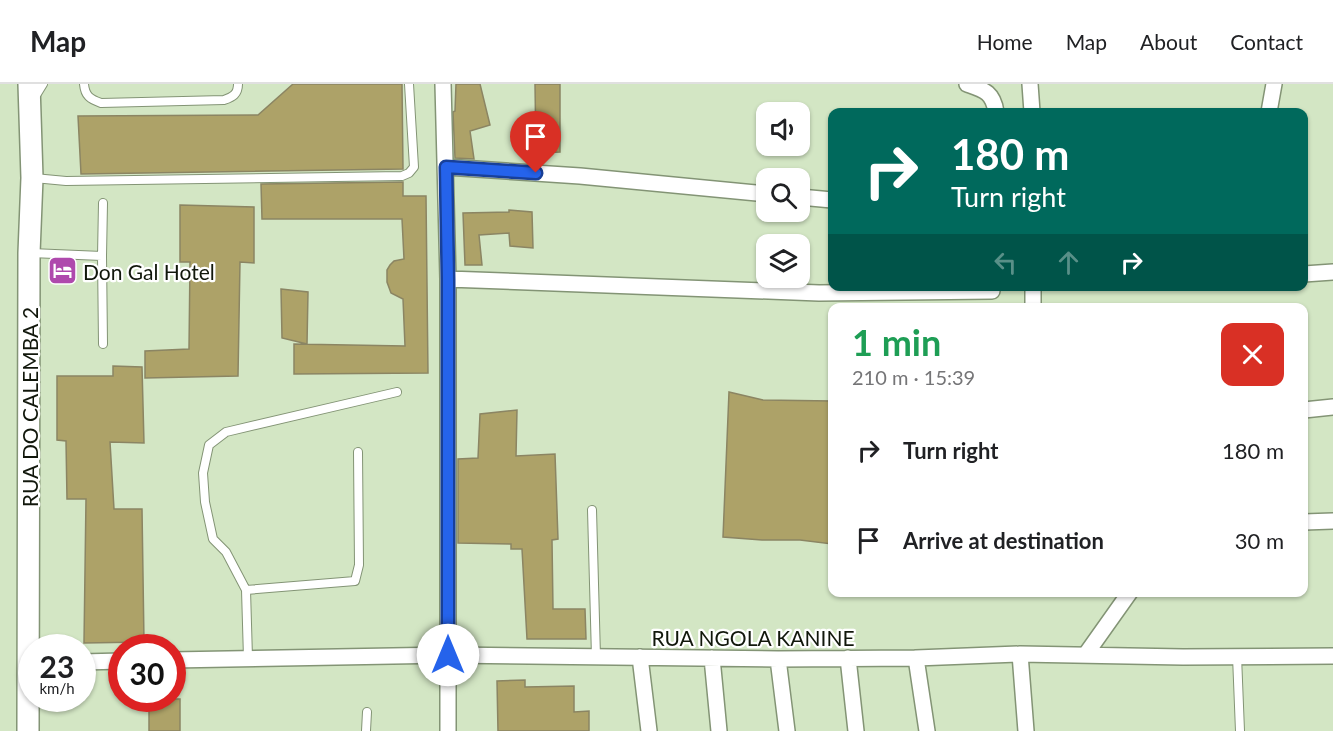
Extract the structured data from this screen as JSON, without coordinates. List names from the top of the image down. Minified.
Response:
{"streets":{"main road":["RUA DO CALEMBA 2"],"street":["RUA NGOLA KANINE"]},"places":{"hotel":["Don Gal Hotel"]},"page":{"header":"Map","nav":["Home","Map","About","Contact"],"turn":["180 m","Turn right"],"heading":["1 min","210 m · 15:39"],"list":[{"name":"Turn right","value":"180 m"},{"name":"Arrive at destination","value":"30 m"}],"speed":"23 km/h","limit":"30"}}
